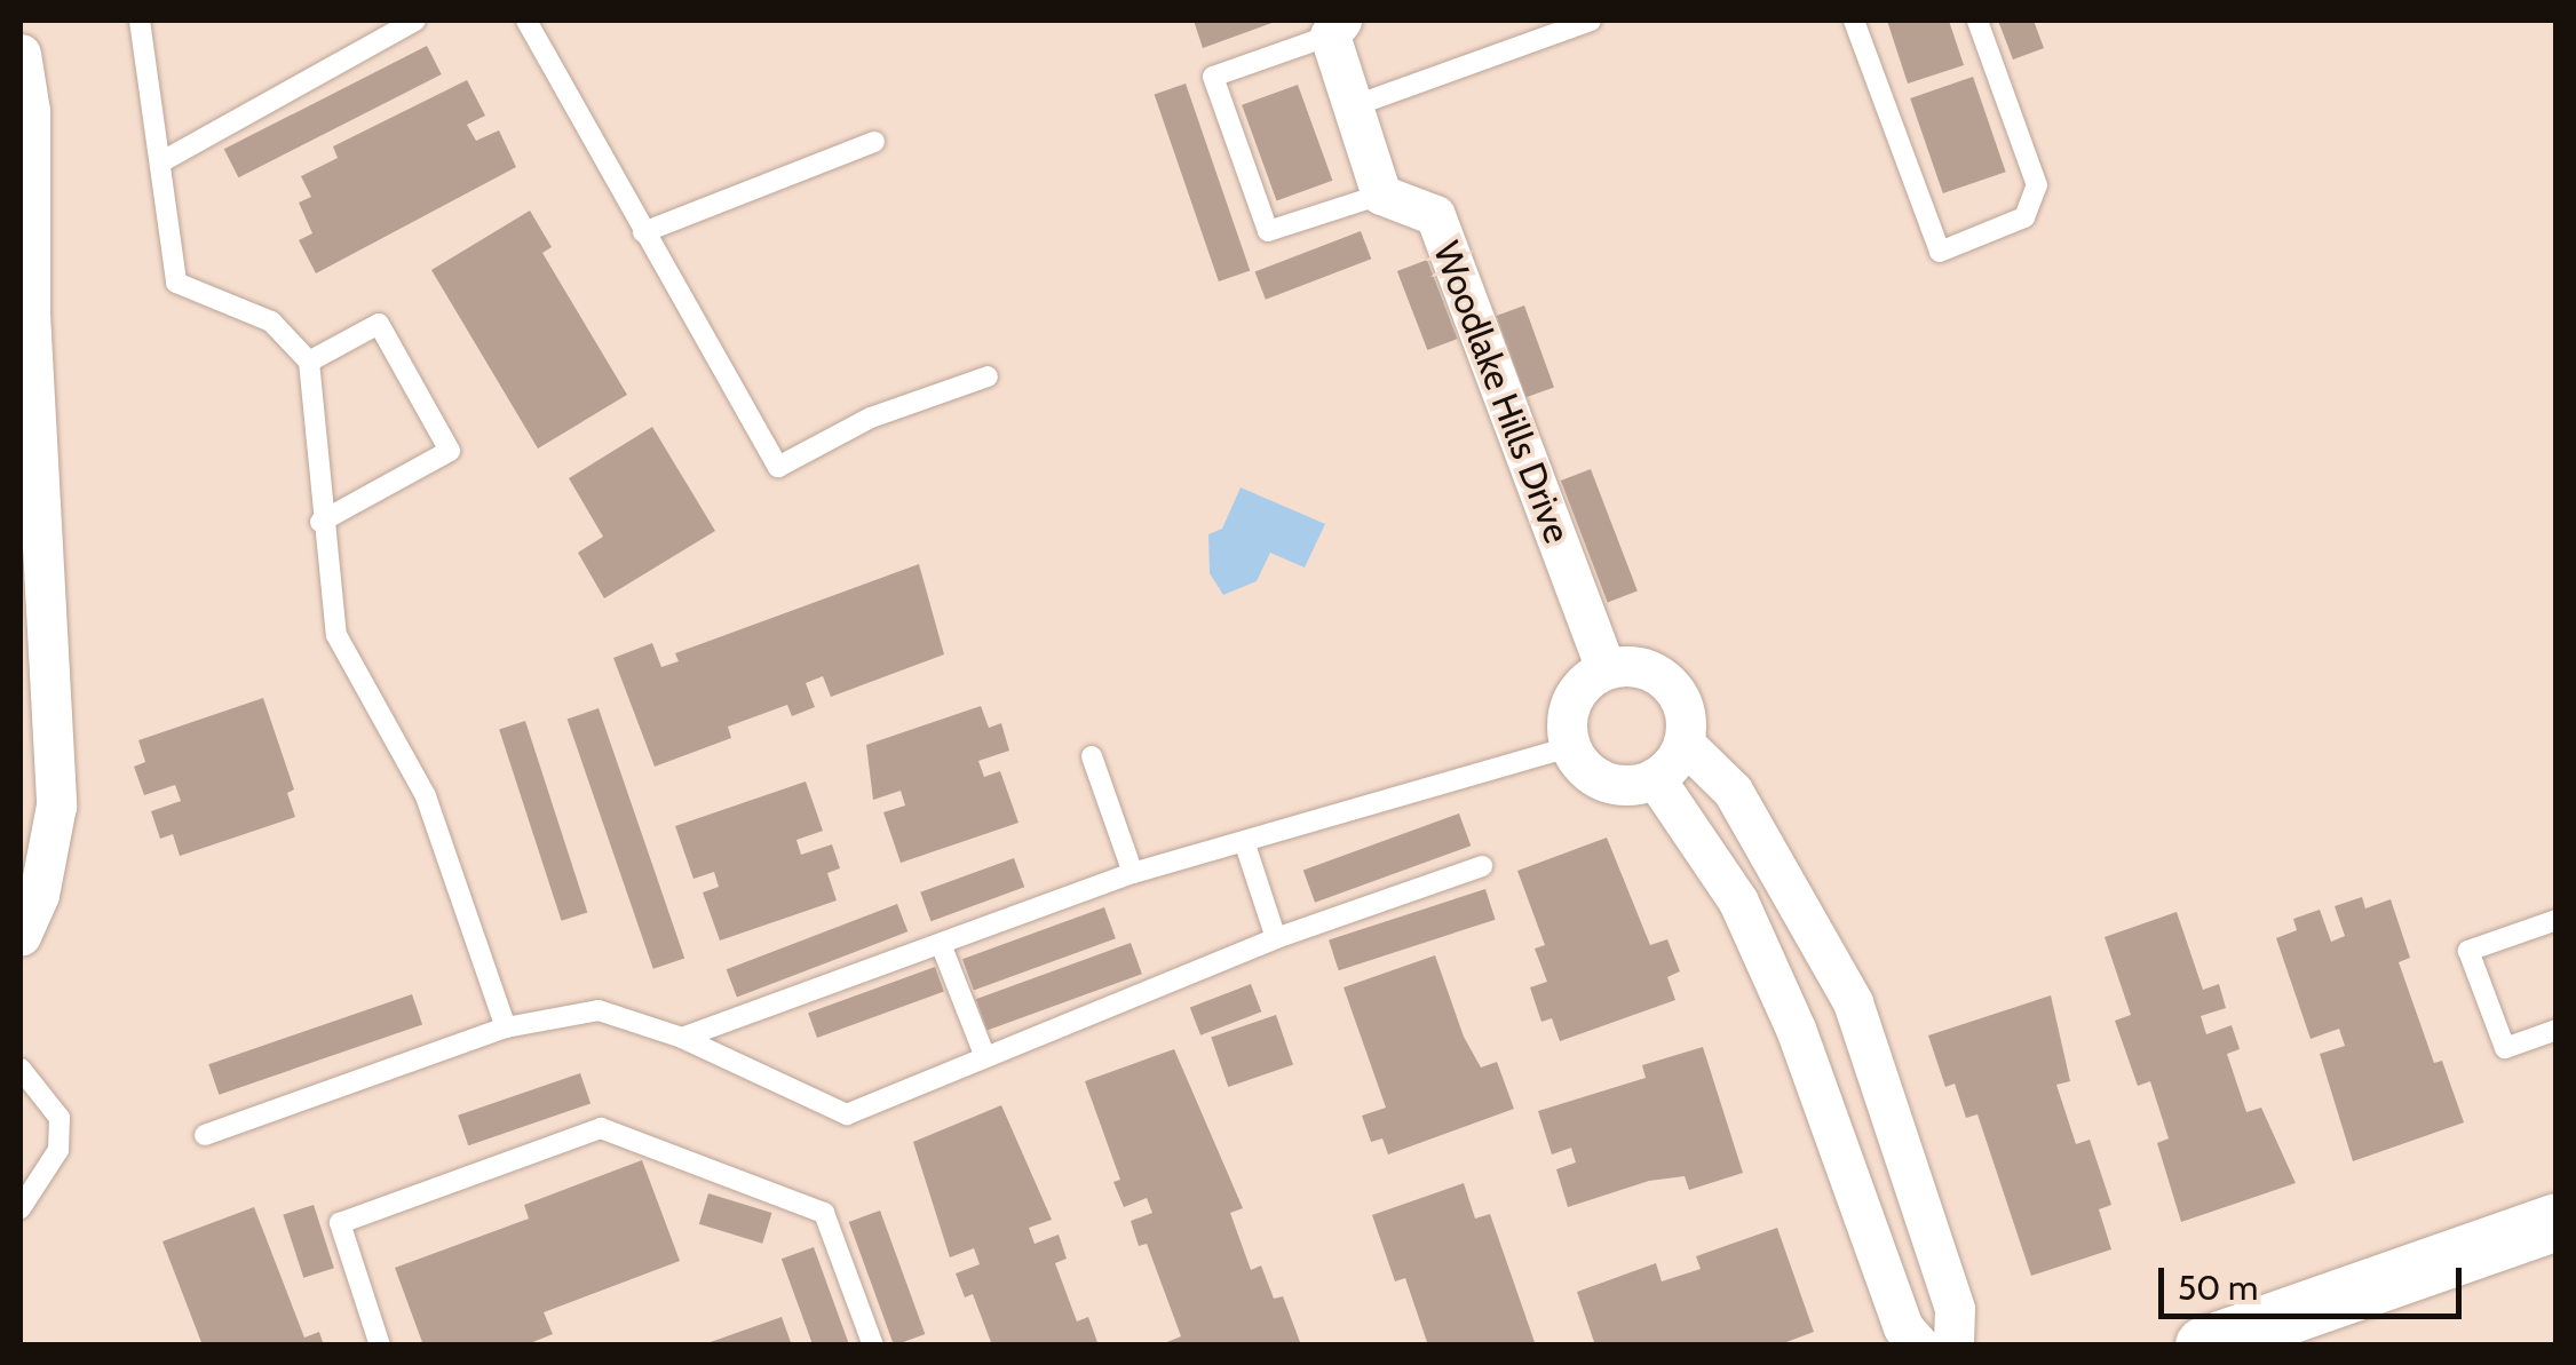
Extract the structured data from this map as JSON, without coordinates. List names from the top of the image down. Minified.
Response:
{"streets":{"street":["Woodlake Hills Drive"]},"scale_bar":"50 m"}
